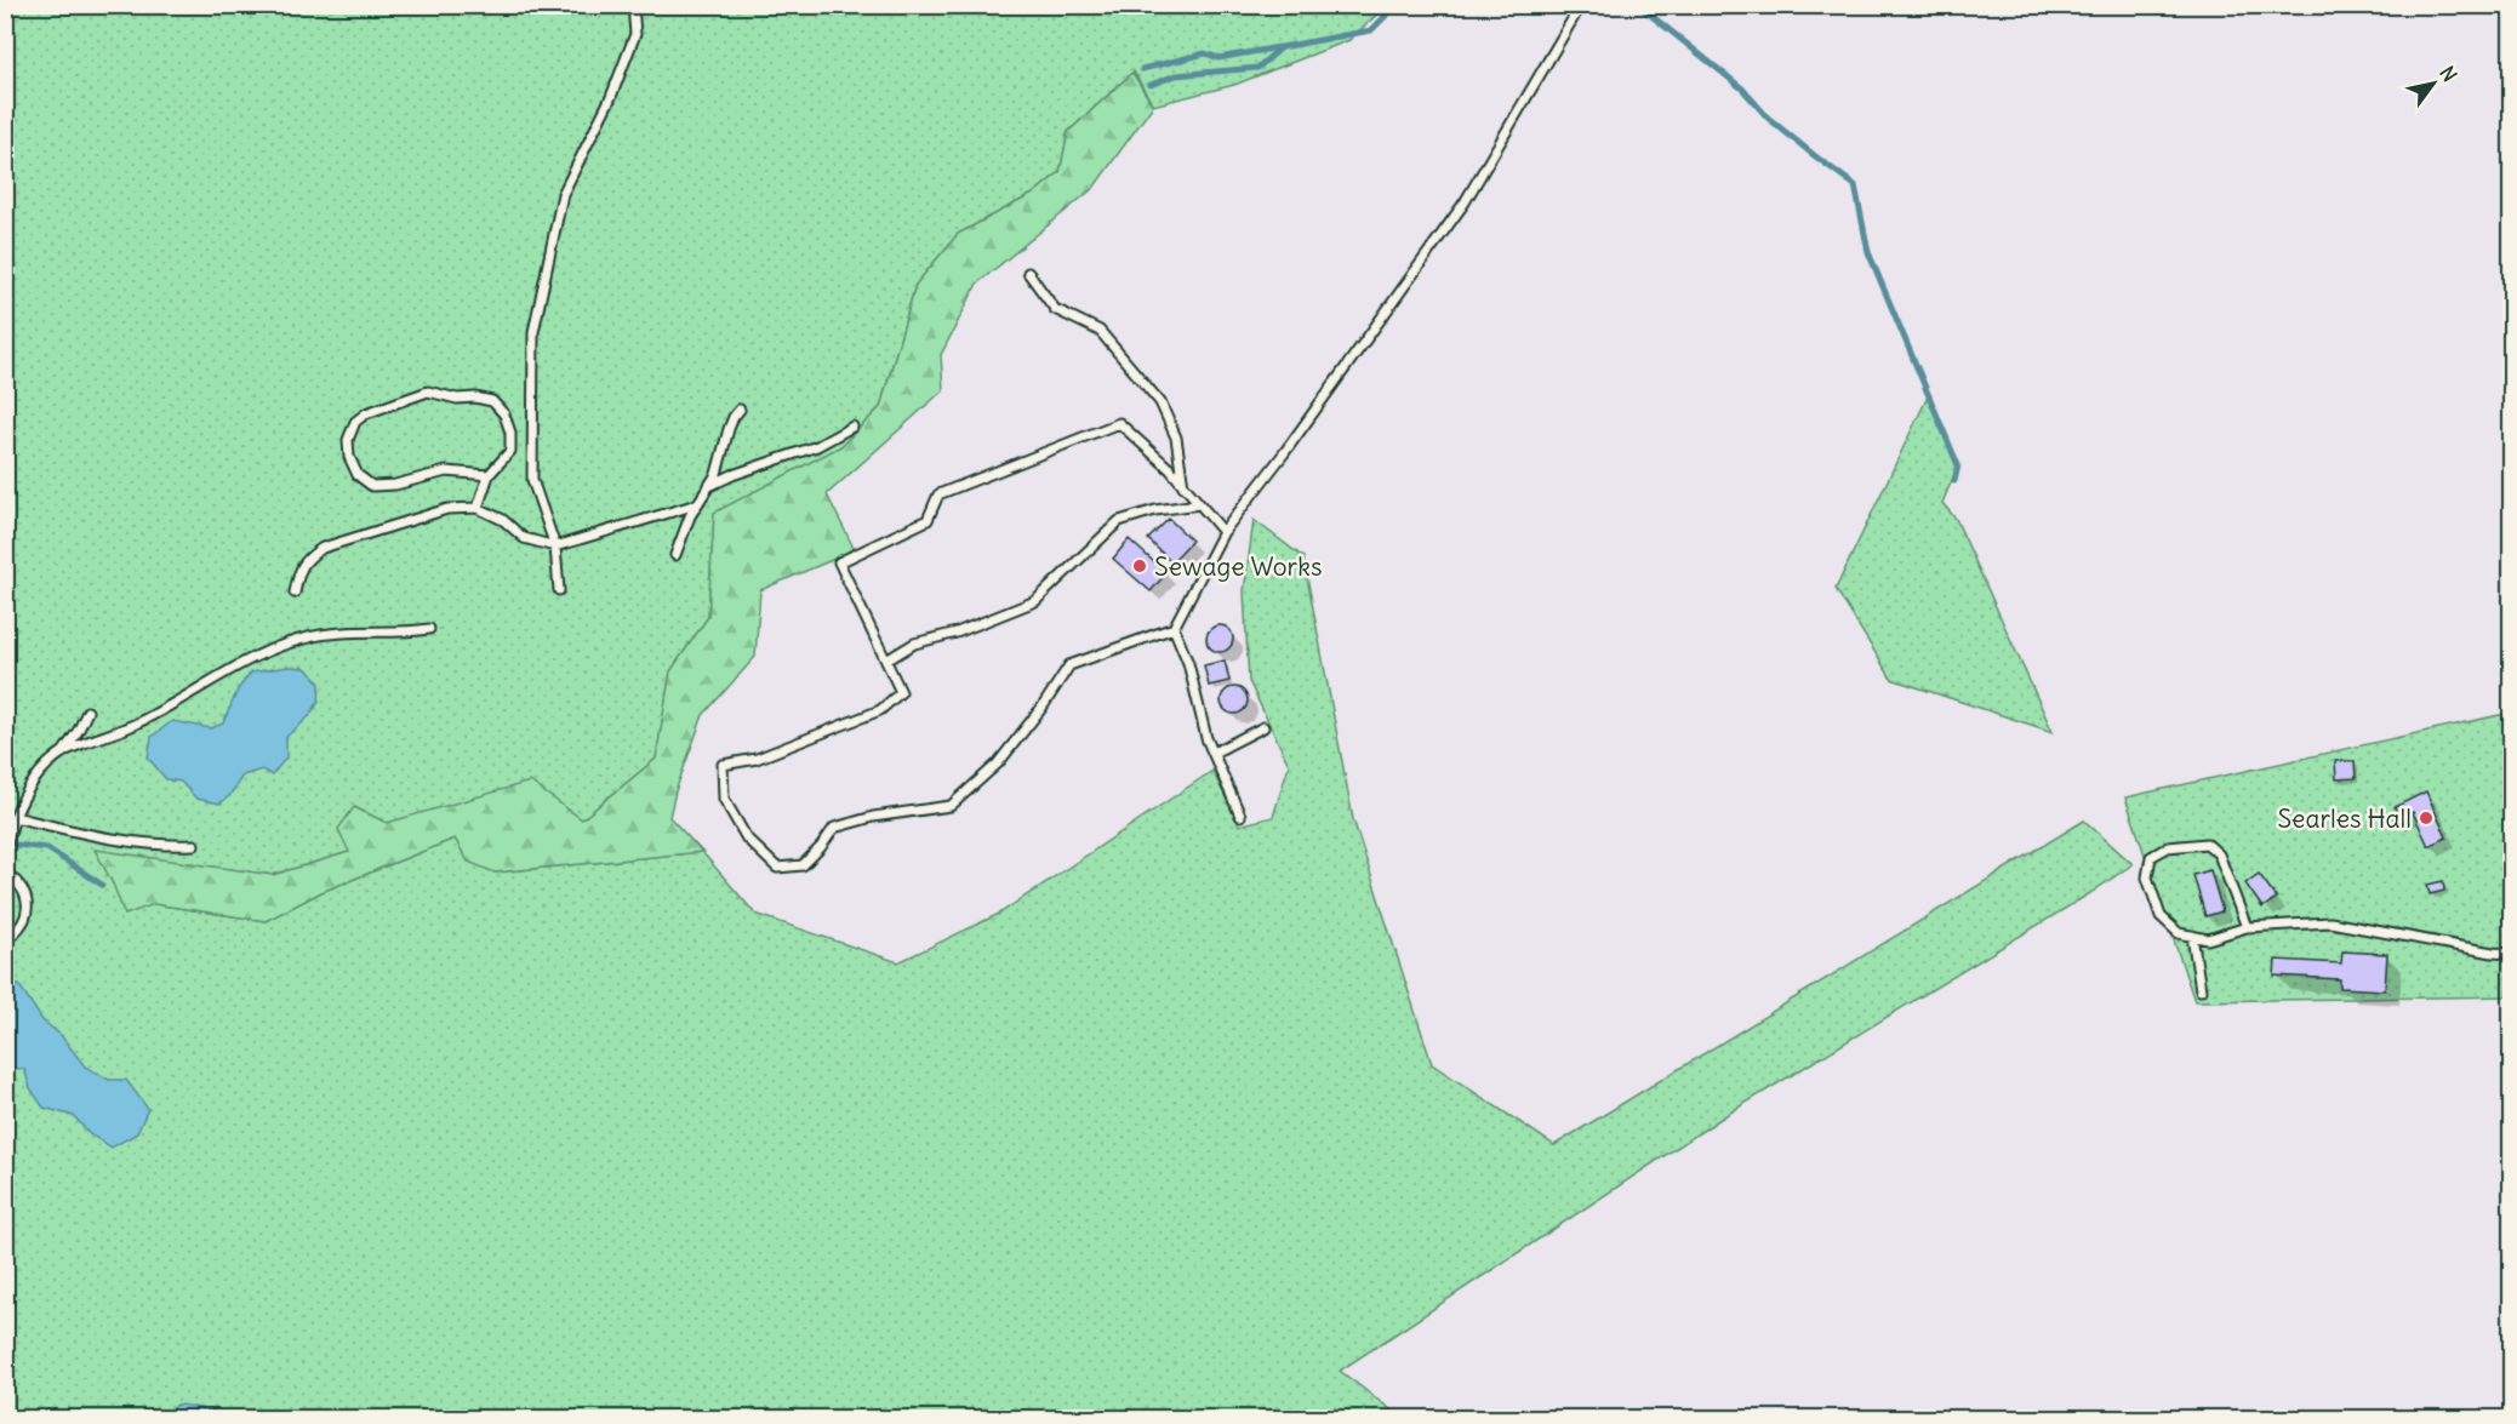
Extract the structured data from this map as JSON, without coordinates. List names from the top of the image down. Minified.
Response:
{"places":["Sewage Works","Searles Hall"],"north":"top right"}
